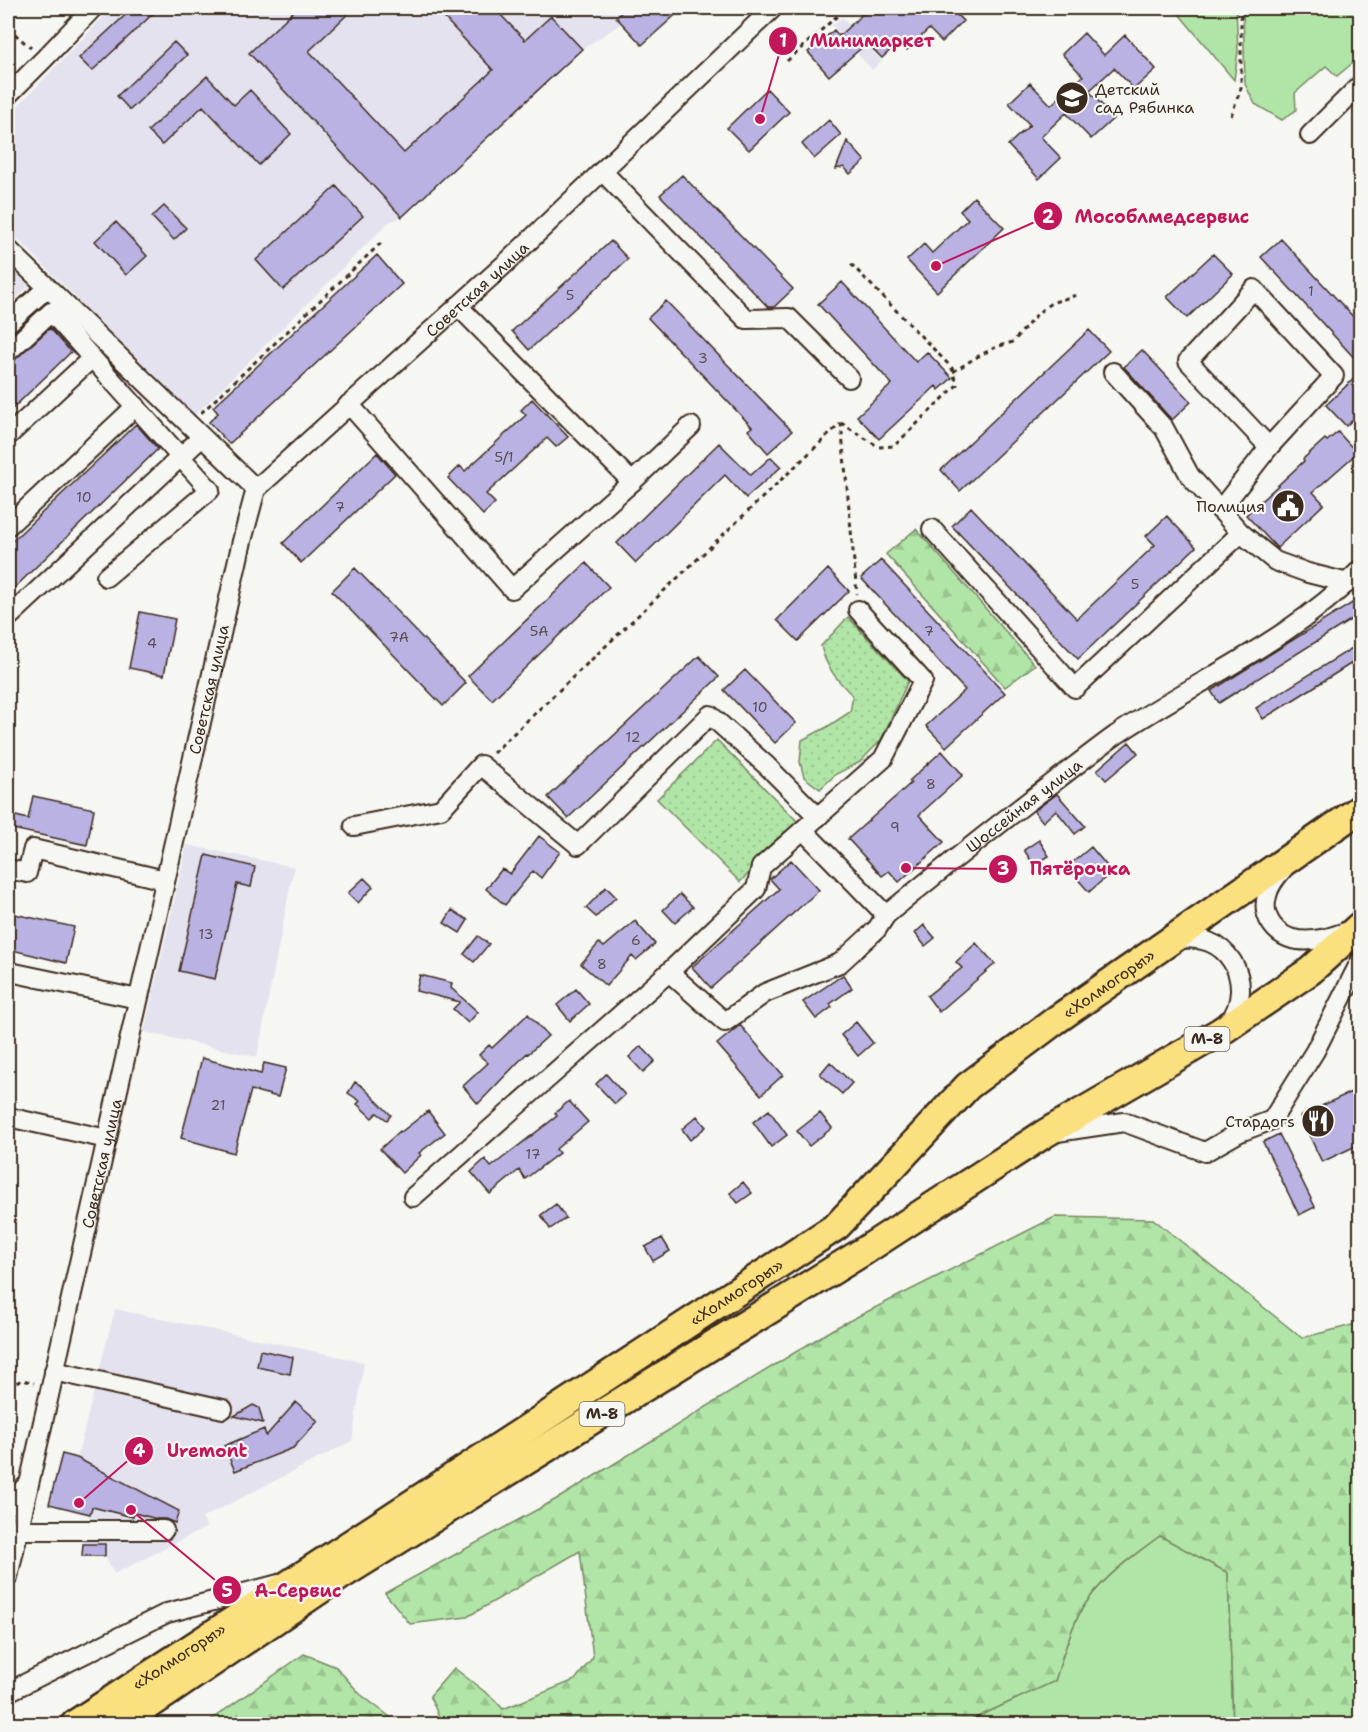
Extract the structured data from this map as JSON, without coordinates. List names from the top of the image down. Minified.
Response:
{"streets":{"highway":["«Холмогоры»","М-8"],"street":["Советская улица","Шоссейная улица"]},"places":{"school or university":["Детский сад Рябинка"],"other":["Минимаркет","Мособлмедсервис","Пятёрочка","Uremont","А-Сервис"],"public building":["Полиция"],"restaurant":["Стардогs"]},"house_numbers":["1","5","3","5/1","10","7","5","5А","7","7А","4","10","12","8","9","13","6","8","21","17"]}
